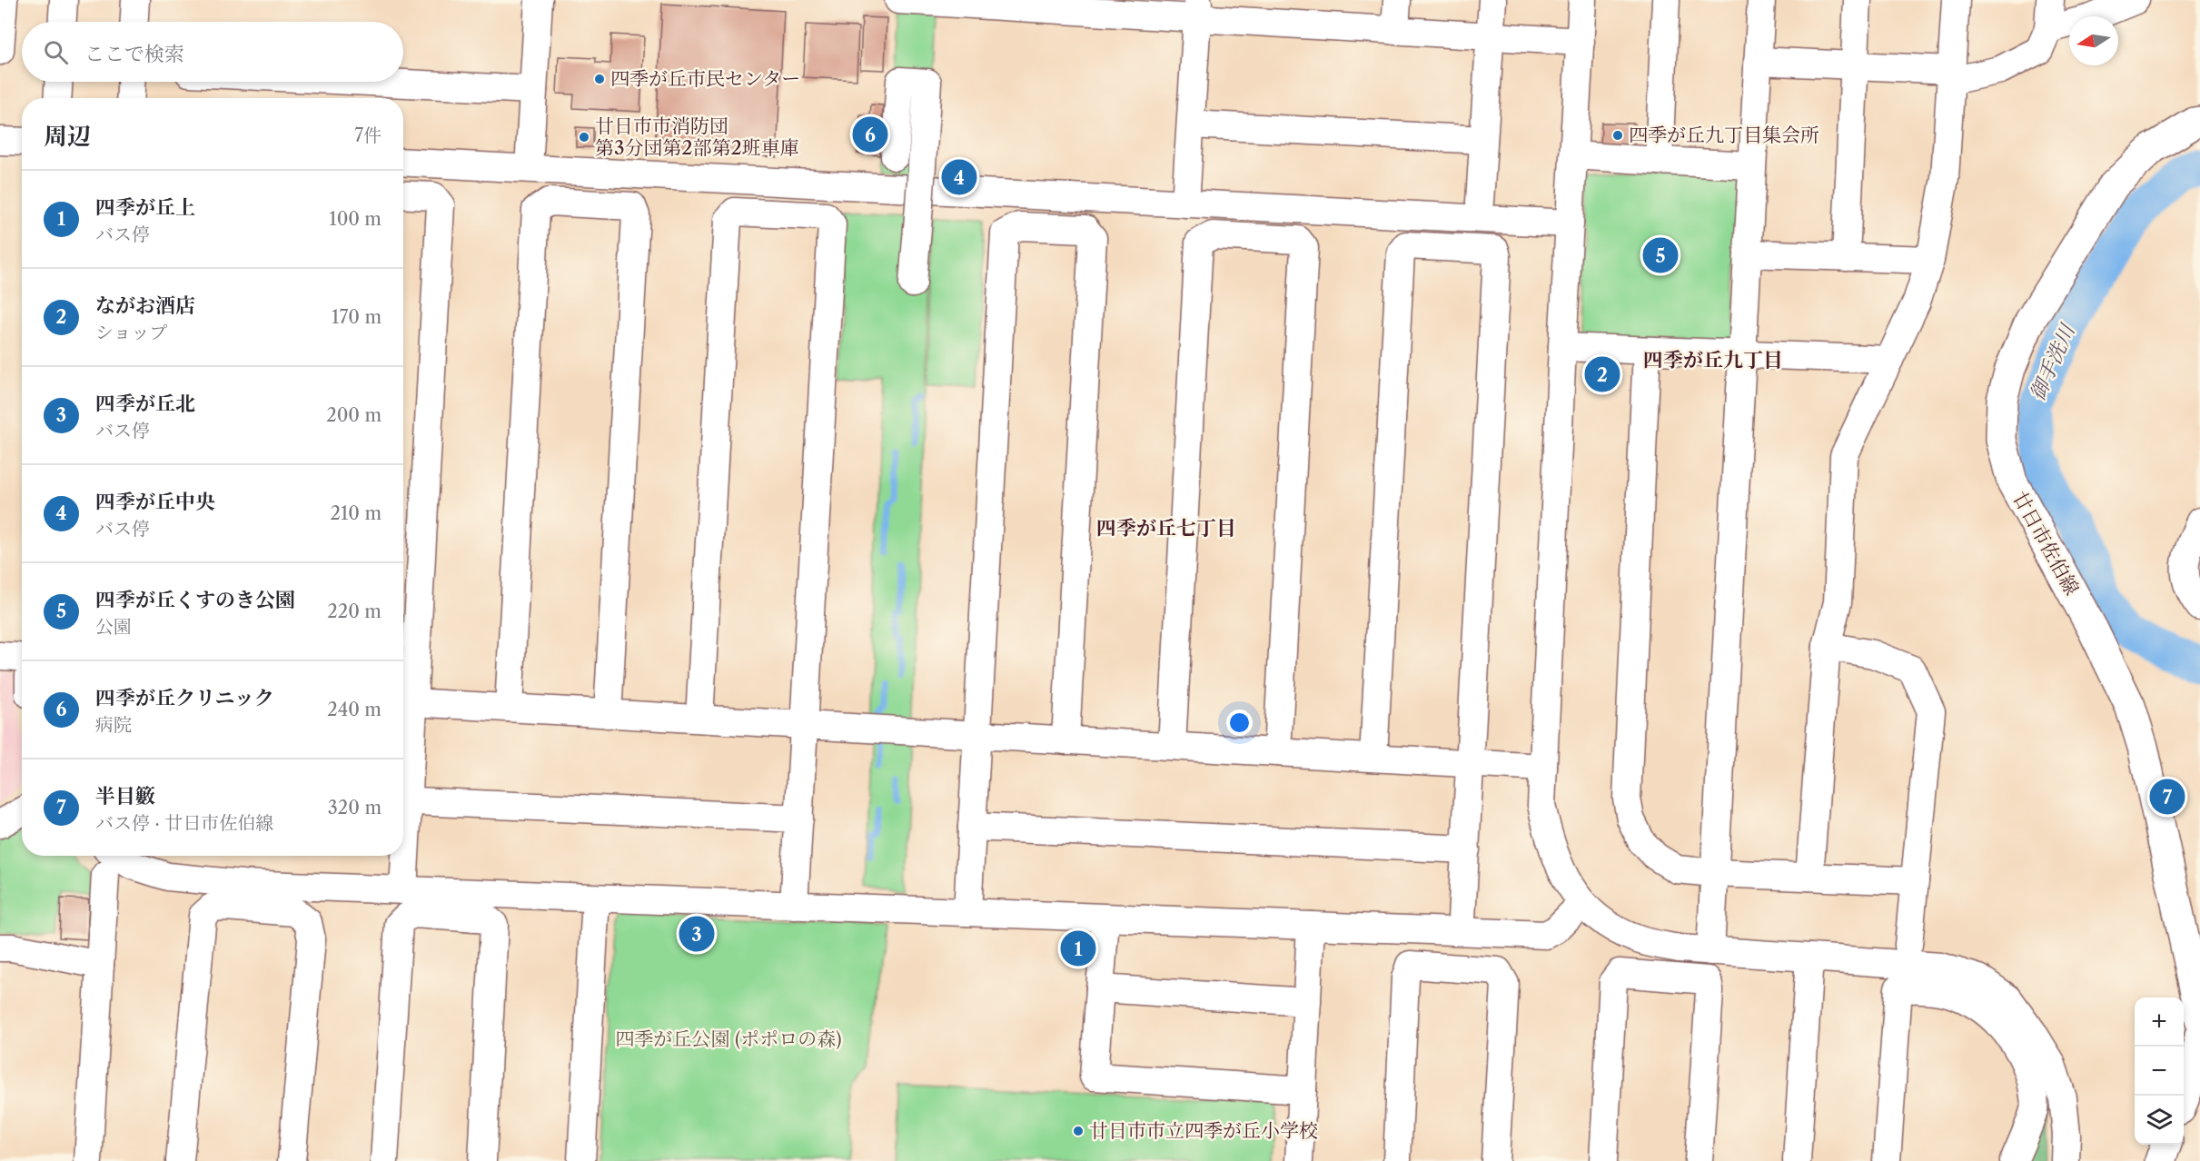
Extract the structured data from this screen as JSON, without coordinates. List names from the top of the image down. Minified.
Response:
{"streets":{"main road":["廿日市佐伯線"]},"districts":["四季が丘九丁目","四季が丘七丁目"],"water":["御手洗川"],"parks":["四季が丘公園 (ポポロの森)"],"places":["四季が丘市民センター","四季が丘九丁目集会所","廿日市市消防団 第3分団第2部第2班車庫","廿日市市立四季が丘小学校"],"north":"left","page":{"search":"ここで検索","heading":["周辺","7件"],"pins":["6","4","5","2","7","3","1"],"list":[{"mark":"1","name":"四季が丘上","note":"バス停","value":"100 m"},{"mark":"2","name":"ながお酒店","note":"ショップ","value":"170 m"},{"mark":"3","name":"四季が丘北","note":"バス停","value":"200 m"},{"mark":"4","name":"四季が丘中央","note":"バス停","value":"210 m"},{"mark":"5","name":"四季が丘くすのき公園","note":"公園","value":"220 m"},{"mark":"6","name":"四季が丘クリニック","note":"病院","value":"240 m"},{"mark":"7","name":"半目籔","note":"バス停 · 廿日市佐伯線","value":"320 m"}],"map_buttons":["+","−"]}}
